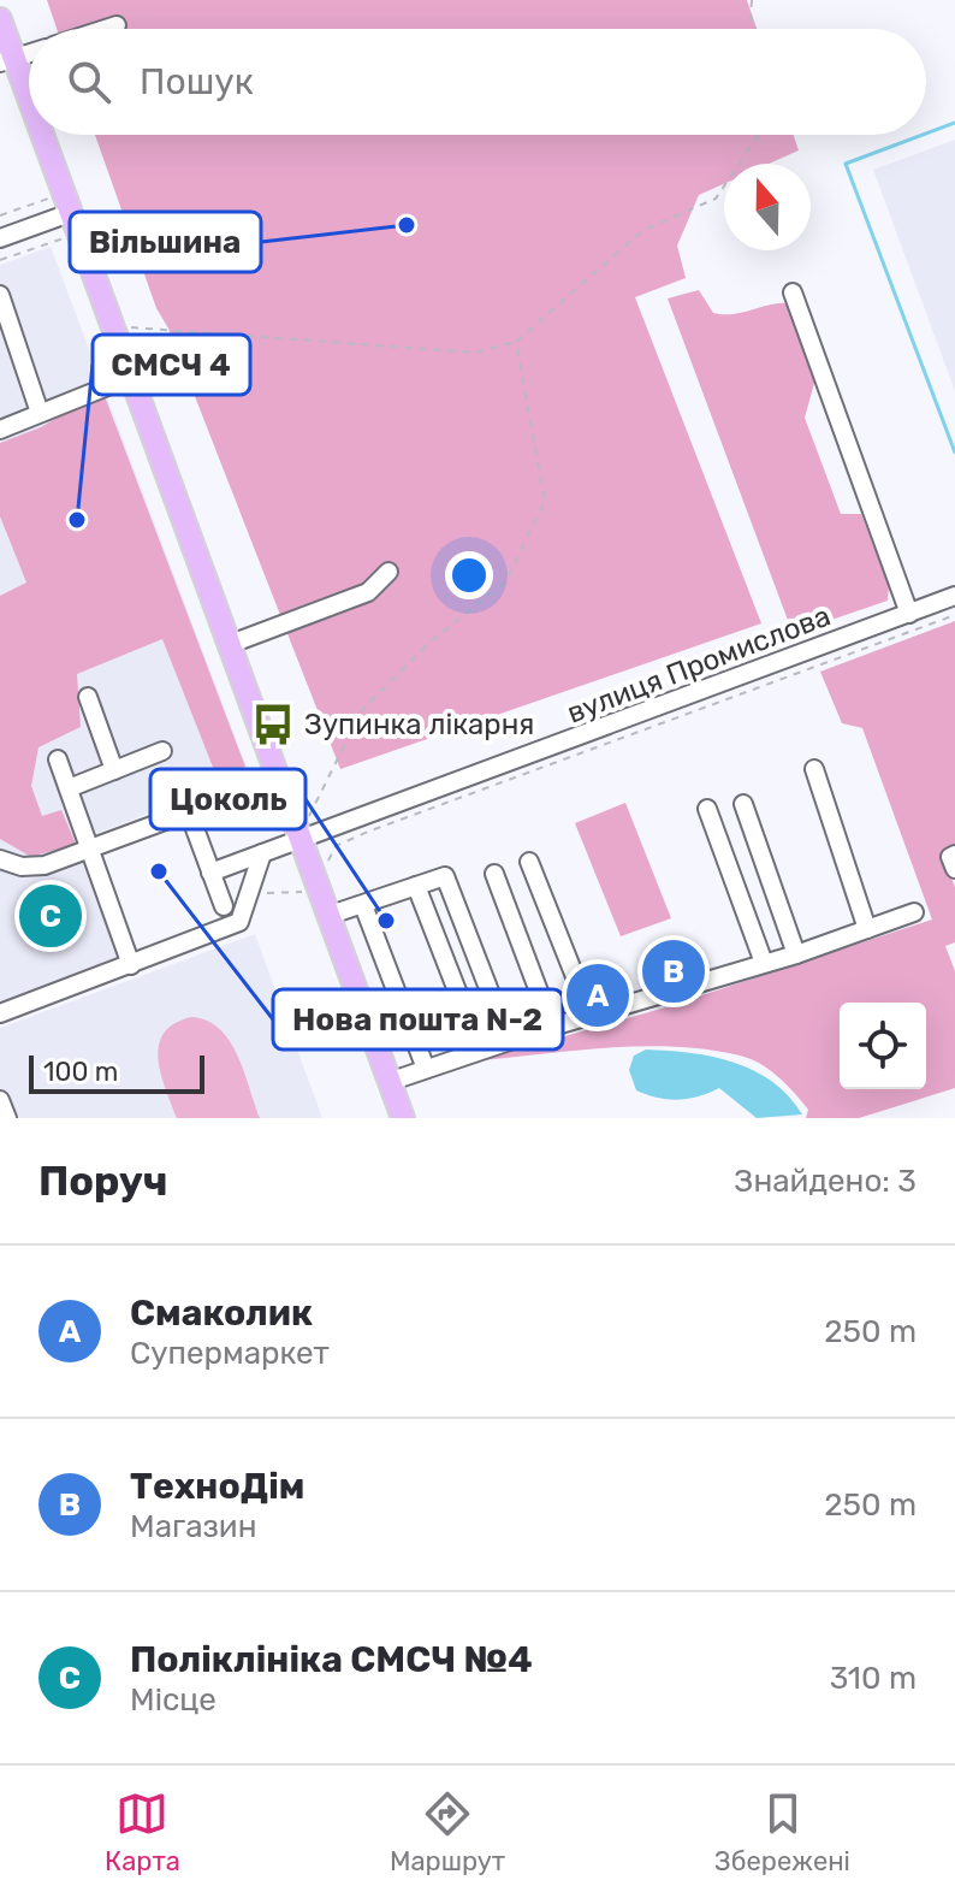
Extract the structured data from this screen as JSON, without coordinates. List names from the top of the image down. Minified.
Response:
{"streets":{"street":["вулиця Промислова"]},"places":{"other":["Вільшина","СМСЧ 4","Нова пошта N-2","Цоколь"],"bus stop":["Зупинка лікарня"]},"scale_bar":"100 m","north":"top","page":{"search":"Пошук","pins":["C","B","A"],"scale":"100 m","heading":["Поруч","Знайдено: 3"],"list":[{"mark":"A","name":"Смаколик","note":"Супермаркет","value":"250 m"},{"mark":"B","name":"ТехноДім","note":"Магазин","value":"250 m"},{"mark":"C","name":"Поліклініка СМСЧ №4","note":"Місце","value":"310 m"}],"nav":["Карта","Маршрут","Збережені"]}}
